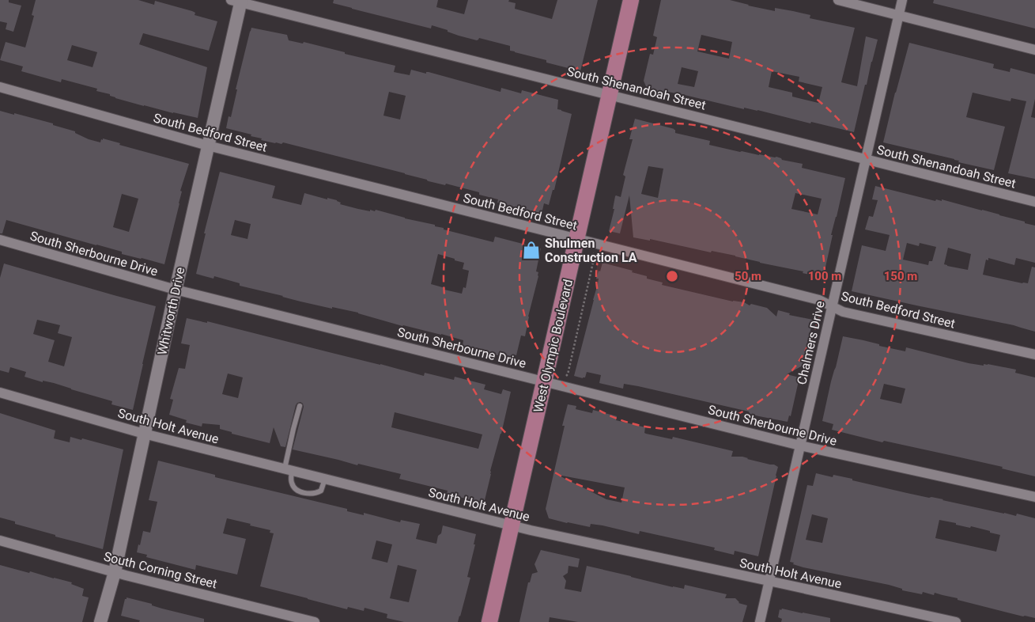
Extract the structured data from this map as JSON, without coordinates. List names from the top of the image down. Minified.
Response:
{"streets":{"main road":["West Olympic Boulevard"],"street":["South Shenandoah Street","South Bedford Street","South Sherbourne Drive","Whitworth Drive","Chalmers Drive","South Holt Avenue","South Corning Street"]},"crossings":[["South Shenandoah Street","Whitworth Drive"],["South Shenandoah Street","Chalmers Drive"],["South Shenandoah Street","West Olympic Boulevard"],["South Bedford Street","Whitworth Drive"],["South Bedford Street","Chalmers Drive"],["South Bedford Street","West Olympic Boulevard"],["South Sherbourne Drive","Whitworth Drive"],["South Sherbourne Drive","Chalmers Drive"],["South Sherbourne Drive","West Olympic Boulevard"],["Whitworth Drive","South Holt Avenue"],["Whitworth Drive","South Corning Street"],["Chalmers Drive","South Holt Avenue"],["West Olympic Boulevard","South Holt Avenue"]],"places":{"shop":["Shulmen Construction LA"]},"rings":["50 m","100 m","150 m"]}
